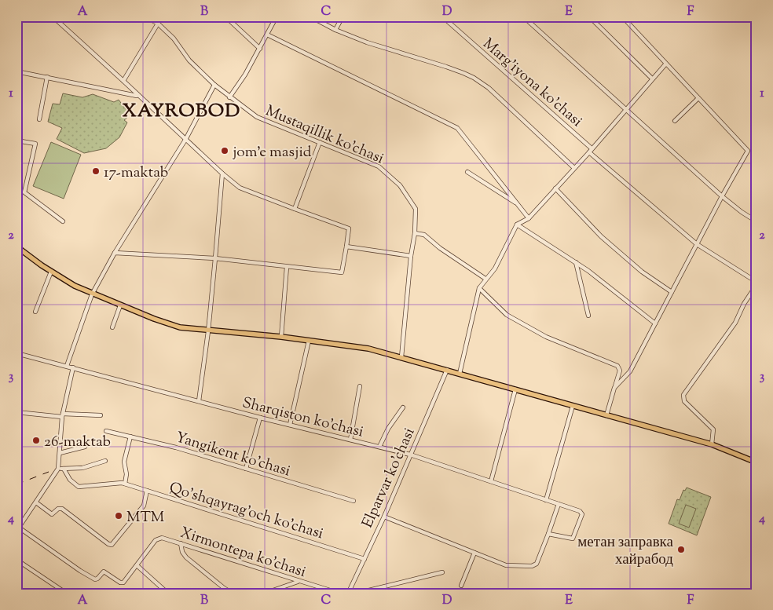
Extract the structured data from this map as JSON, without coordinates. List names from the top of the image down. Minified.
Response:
{"streets":{"street":["Marg'iyona ko'chasi","Mustaqillik ko'chasi","Sharqiston ko'chasi","Yangikent ko'chasi","Elparvar ko'chasi","Qo'shqayrag'och ko'chasi","Xirmontepa ko'chasi"]},"crossings":[["Sharqiston ko'chasi","Elparvar ko'chasi"],["Elparvar ko'chasi","Qo'shqayrag'och ko'chasi"]],"districts":["XAYROBOD"],"places":["jom'e masjid","17-maktab","26-maktab","MTM","метан заправка хайрабод"],"grid":{"columns":["A","B","C","D","E","F"],"rows":["1","2","3","4"]}}
